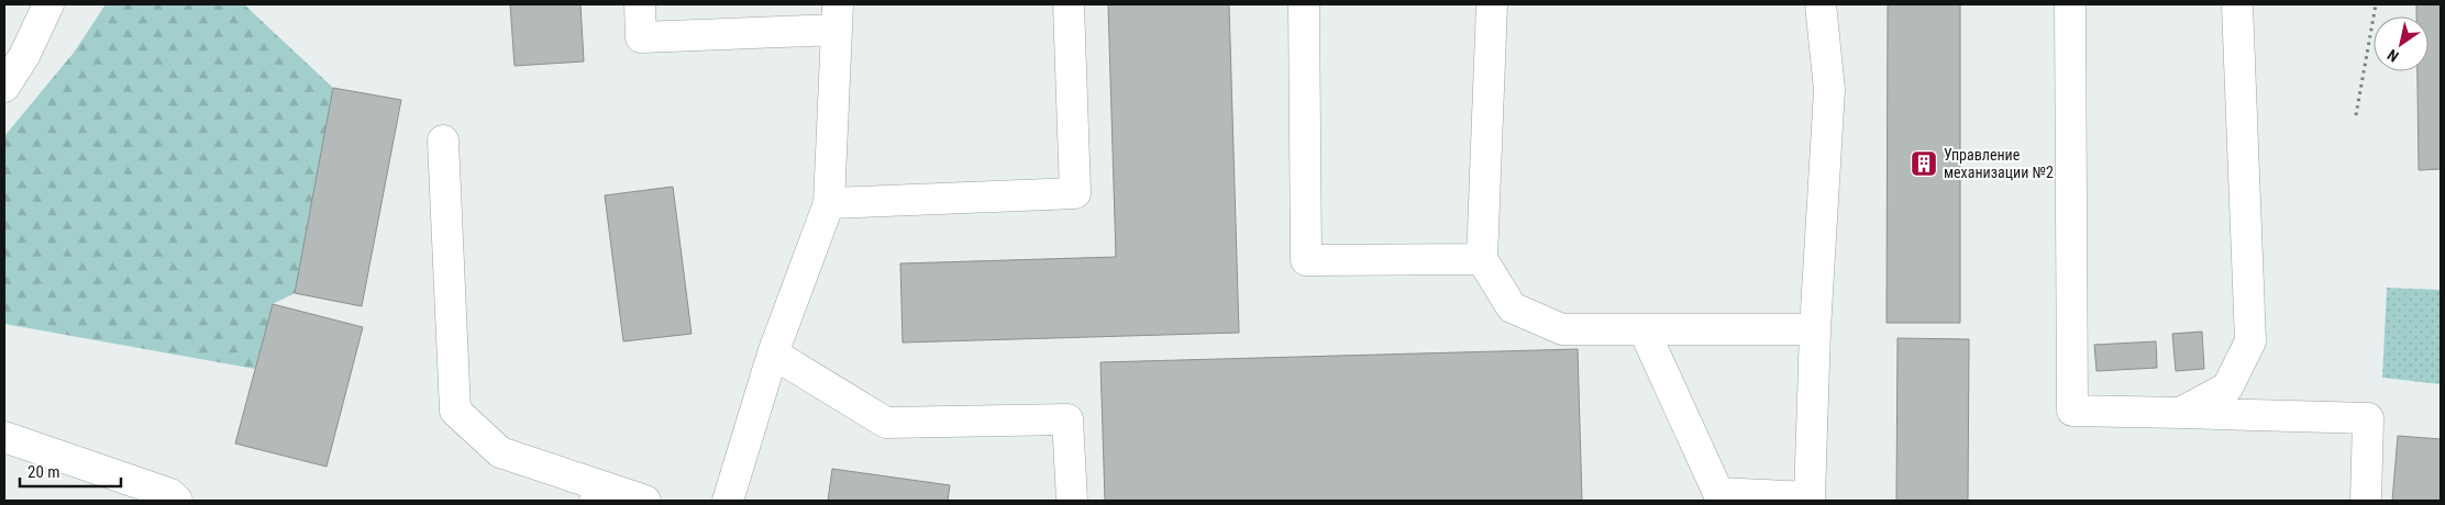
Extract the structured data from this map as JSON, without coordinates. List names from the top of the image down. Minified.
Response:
{"places":{"building":["Управление механизации №2"]},"scale_bar":"20 m","north":"bottom left"}
